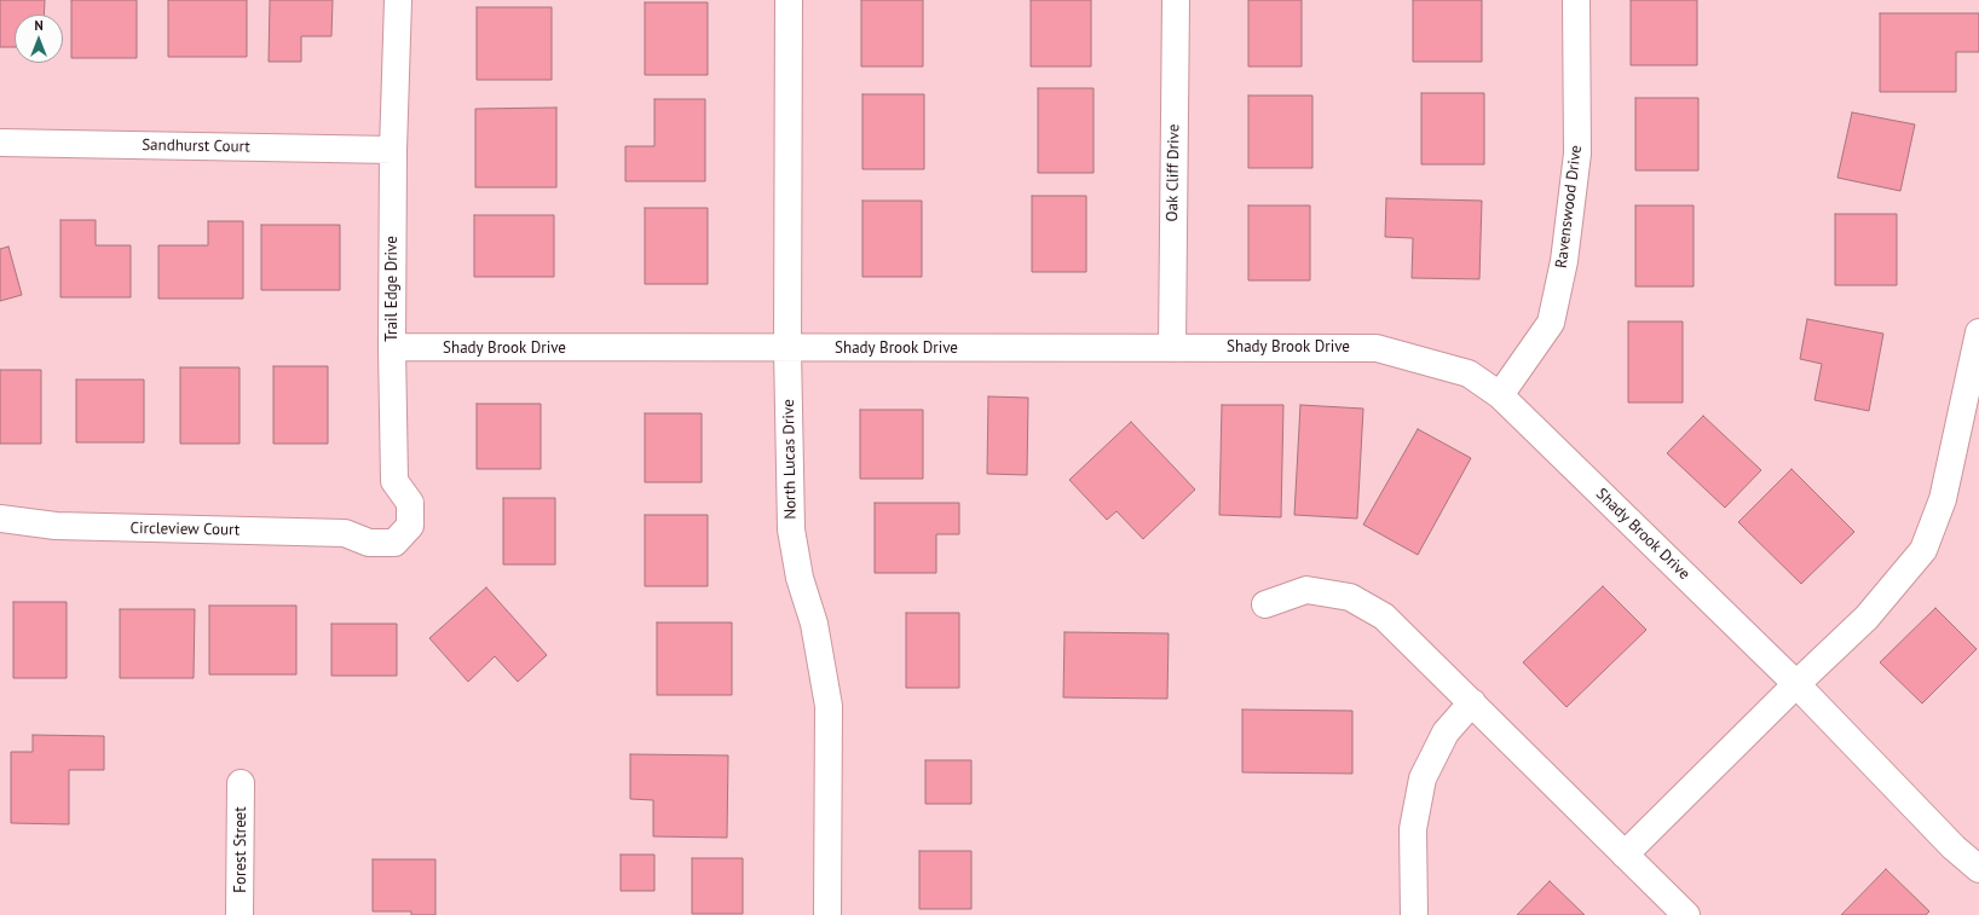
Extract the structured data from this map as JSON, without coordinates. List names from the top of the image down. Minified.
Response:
{"streets":{"street":["Sandhurst Court","Oak Cliff Drive","Ravenswood Drive","Trail Edge Drive","Shady Brook Drive","North Lucas Drive","Circleview Court","Forest Street"]},"crossings":[["Sandhurst Court","Trail Edge Drive"],["Oak Cliff Drive","Shady Brook Drive"],["Ravenswood Drive","Shady Brook Drive"],["Trail Edge Drive","Shady Brook Drive"],["Trail Edge Drive","Circleview Court"],["Shady Brook Drive","North Lucas Drive"]],"north":"top"}
